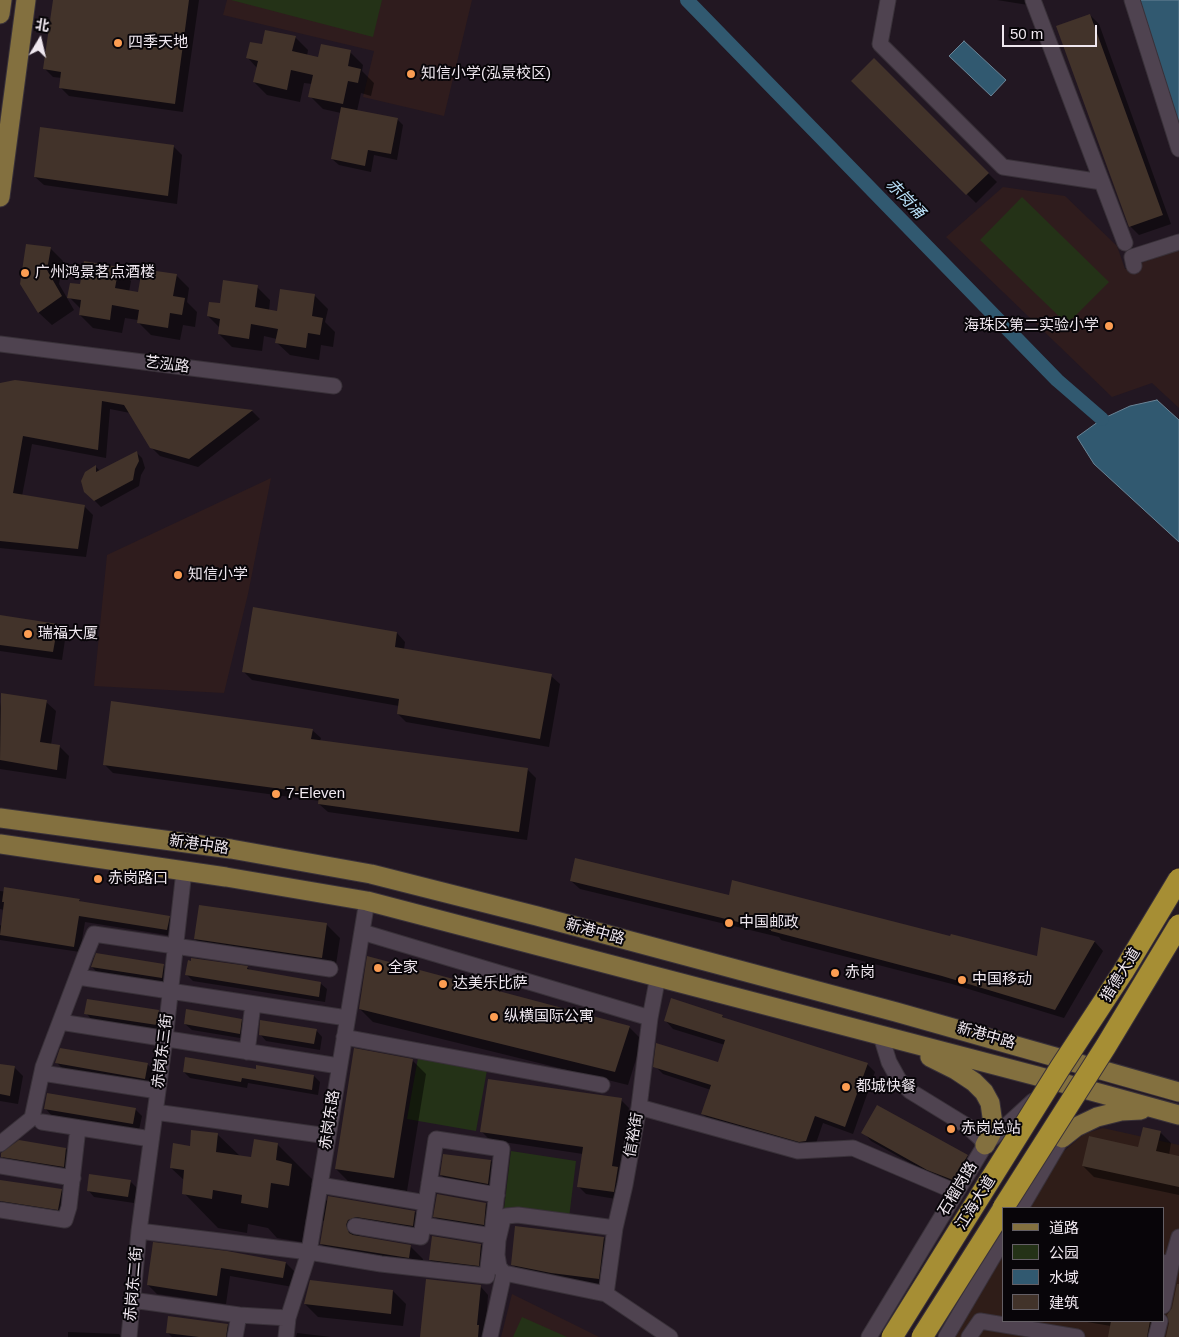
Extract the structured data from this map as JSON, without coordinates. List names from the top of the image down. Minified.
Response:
{"streets":{"highway":["猎德大道","江海大道"],"main road":["新港中路"],"street":["艺泓路","赤岗东三街","赤岗东路","信裕街","石榴岗路","赤岗东二街"]},"crossings":[["新港中路","猎德大道"],["新港中路","赤岗东三街"],["新港中路","赤岗东路"],["新港中路","信裕街"],["新港中路","石榴岗路"],["新港中路","江海大道"],["猎德大道","石榴岗路"],["猎德大道","江海大道"],["赤岗东三街","赤岗东二街"],["石榴岗路","江海大道"]],"water":["赤岗涌"],"places":["四季天地","知信小学(泓景校区)","广州鸿景茗点酒楼","海珠区第二实验小学","知信小学","瑞福大厦","7-Eleven","赤岗路口","中国邮政","全家","赤岗","中国移动","达美乐比萨","纵横国际公寓","都城快餐","赤岗总站"],"legend":["道路","公园","水域","建筑"],"scale_bar":"50 m","north":"top"}
